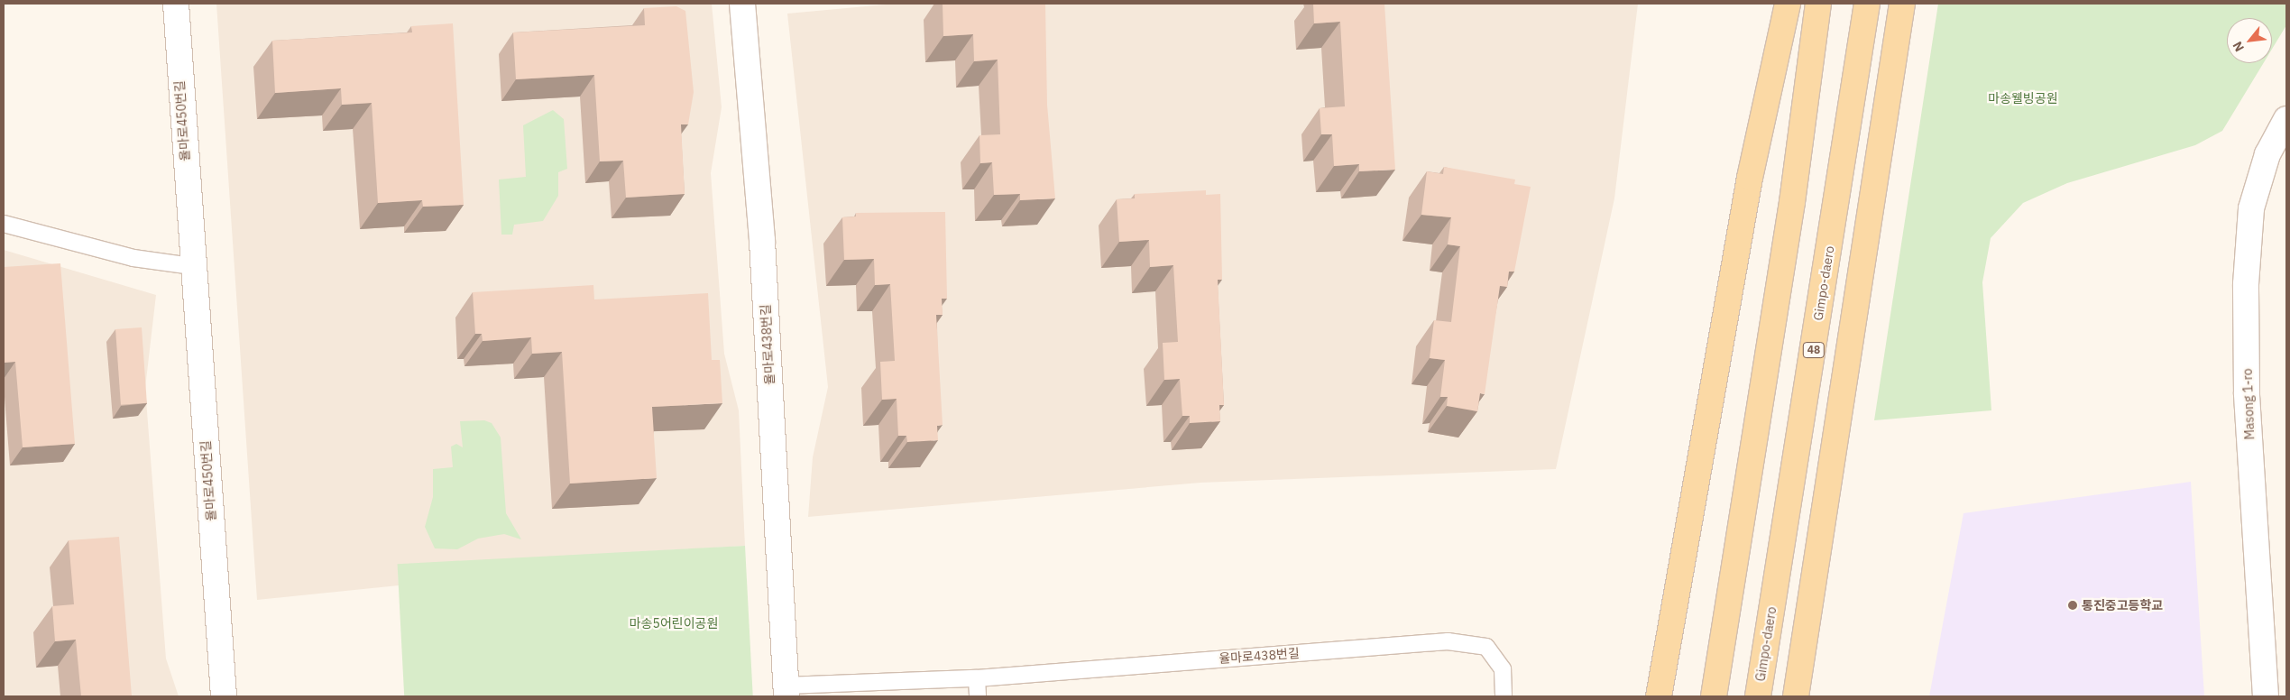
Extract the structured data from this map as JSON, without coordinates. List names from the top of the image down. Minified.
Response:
{"streets":{"main road":["Gimpo-daero","48"],"street":["율마로450번길","율마로438번길","Masong 1-ro"]},"parks":["마송웰빙공원","마송5어린이공원"],"places":["통진중고등학교"],"north":"bottom left"}
